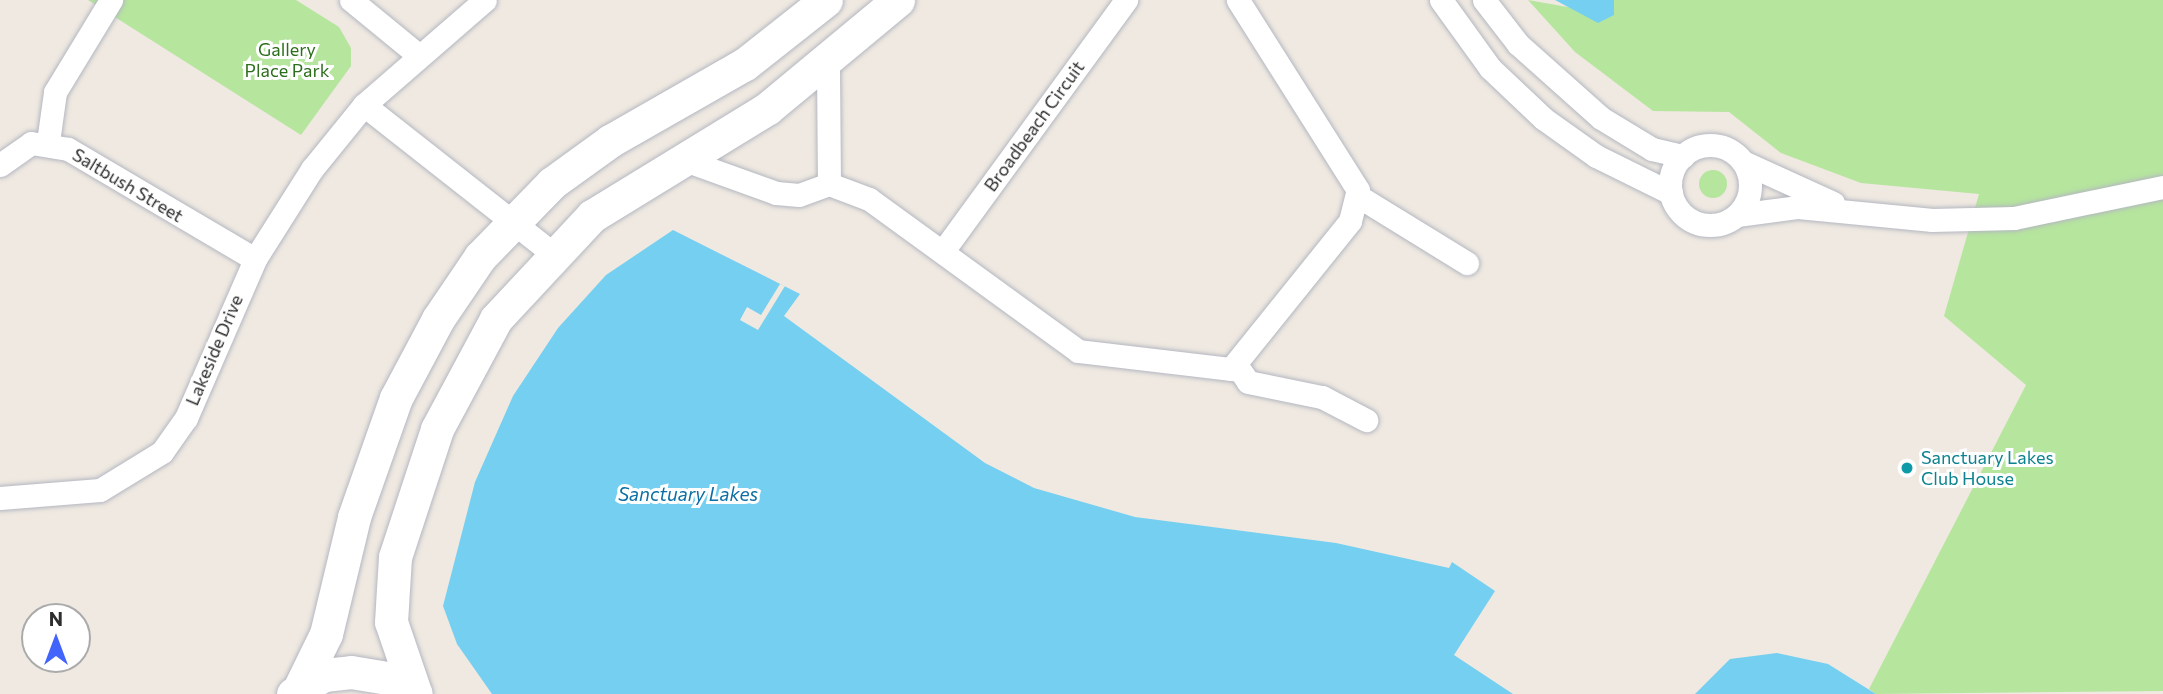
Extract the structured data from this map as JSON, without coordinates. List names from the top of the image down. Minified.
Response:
{"streets":{"street":["Broadbeach Circuit","Saltbush Street","Lakeside Drive"]},"crossings":[["Saltbush Street","Lakeside Drive"]],"water":["Sanctuary Lakes"],"parks":["Gallery Place Park"],"places":["Sanctuary Lakes Club House"],"north":"top"}
